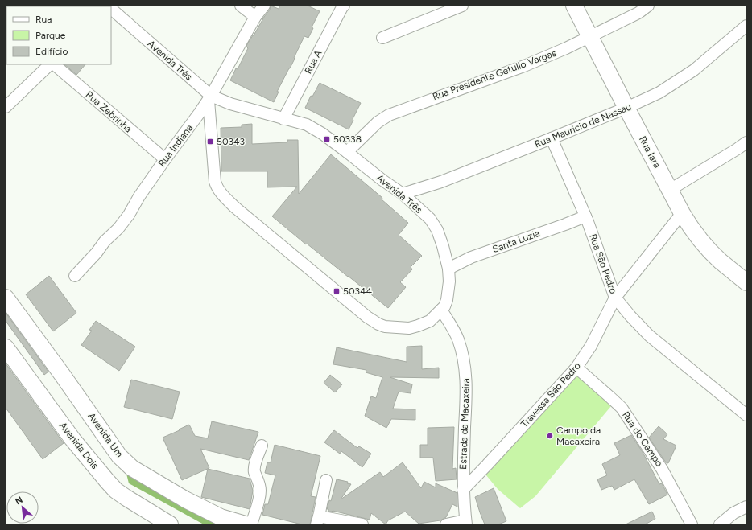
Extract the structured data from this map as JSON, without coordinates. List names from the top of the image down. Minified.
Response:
{"streets":{"street":["Avenida Três","Rua A","Rua Presidente Getulio Vargas","Rua Zebrinha","Rua Mauricio de Nassau","Rua Indiana","Rua Iara","Santa Luzia","Rua São Pedro","Travessa São Pedro","Estrada da Macaxeira","Avenida Um","Rua do Campo","Avenida Dois"]},"crossings":[["Avenida Três","Rua A"],["Avenida Três","Rua Presidente Getulio Vargas"],["Avenida Três","Rua Mauricio de Nassau"],["Avenida Três","Rua Indiana"],["Avenida Três","Santa Luzia"],["Avenida Três","Estrada da Macaxeira"],["Rua Presidente Getulio Vargas","Rua Iara"],["Rua Zebrinha","Rua Indiana"],["Rua Mauricio de Nassau","Rua Iara"],["Rua Mauricio de Nassau","Rua São Pedro"],["Rua Iara","Travessa São Pedro"],["Santa Luzia","Rua São Pedro"],["Rua São Pedro","Travessa São Pedro"],["Travessa São Pedro","Estrada da Macaxeira"],["Travessa São Pedro","Rua do Campo"]],"places":{"transit":["50338","50343","50344"],"other":["Campo da Macaxeira"]},"legend":["Rua","Parque","Edifício"],"north":"top left"}
